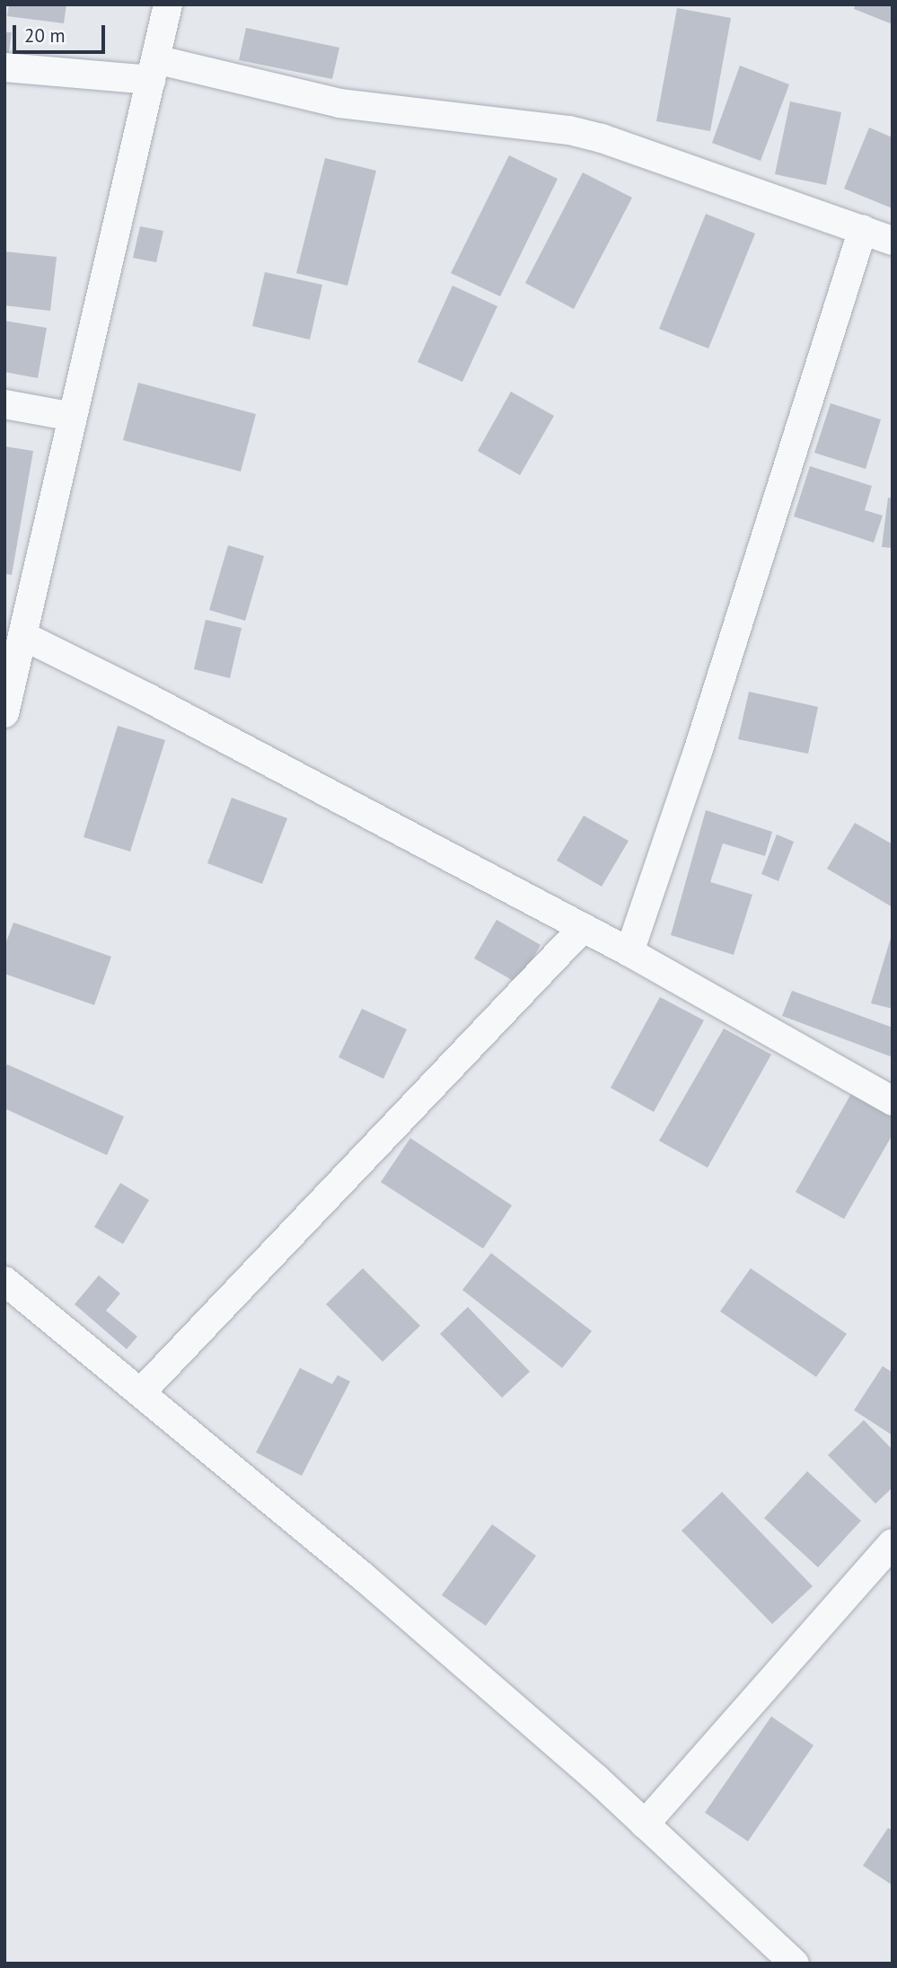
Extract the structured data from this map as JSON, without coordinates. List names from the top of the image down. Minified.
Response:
{"scale_bar":"20 m"}
